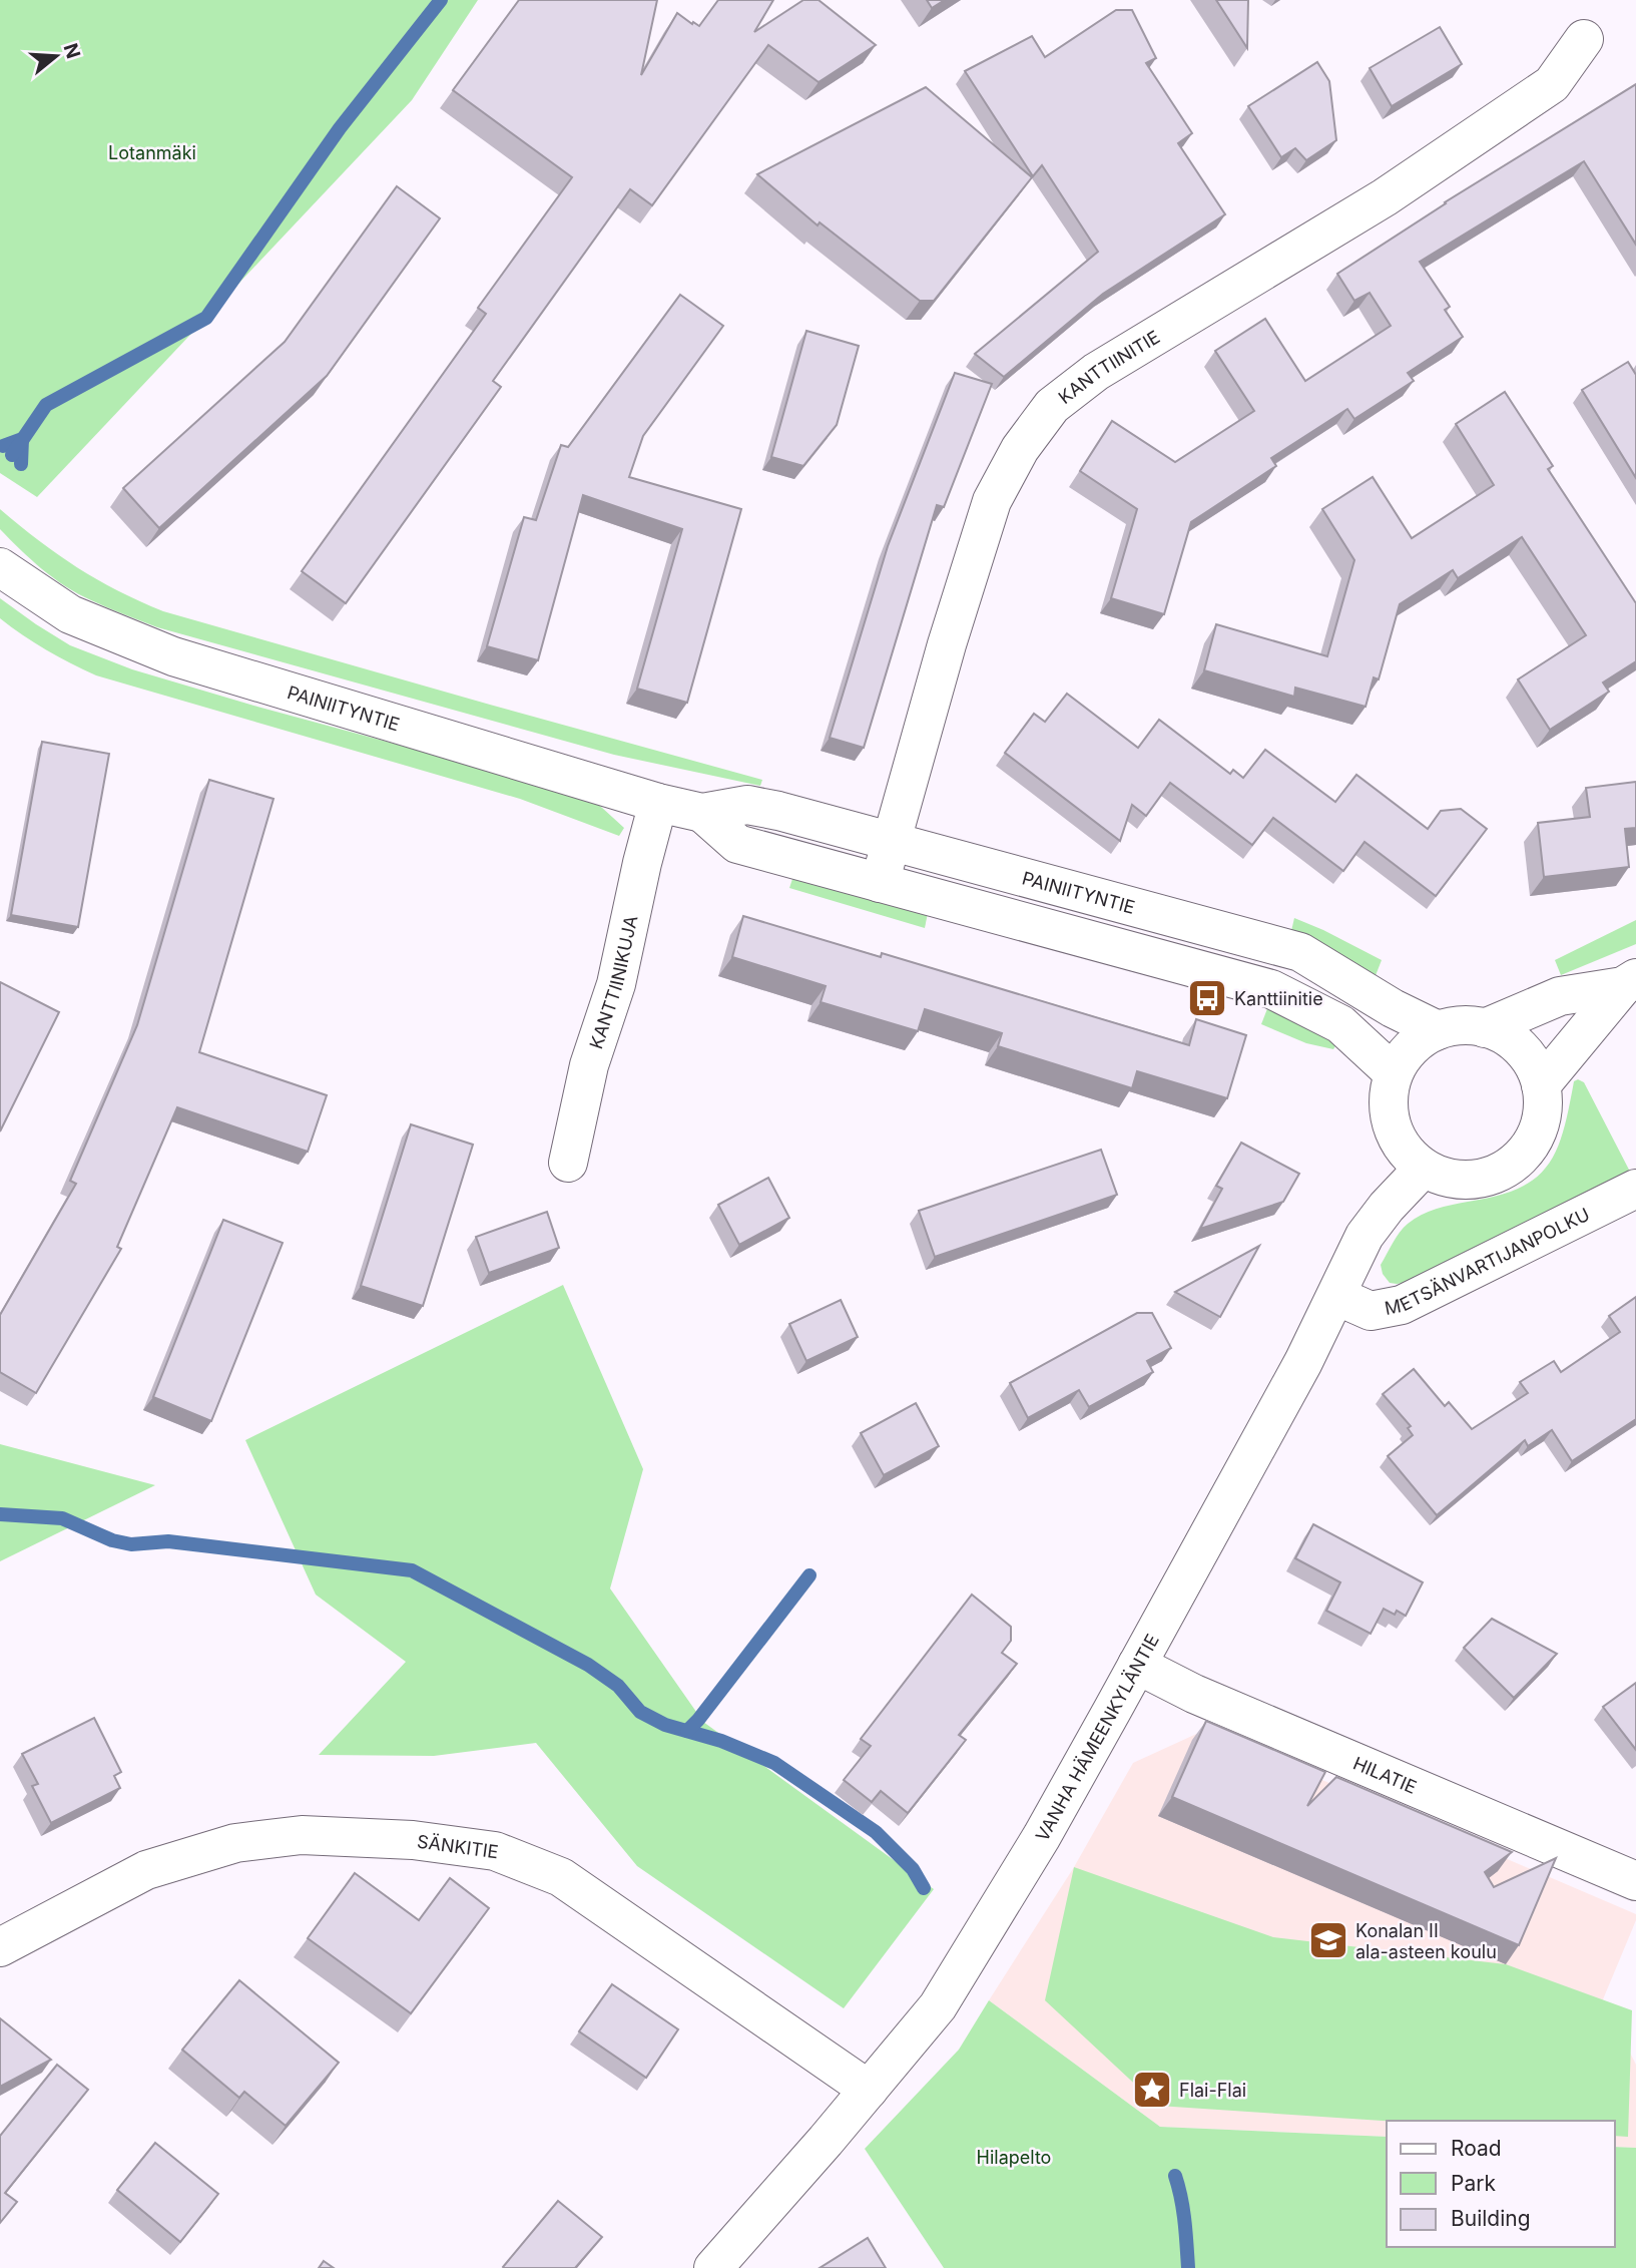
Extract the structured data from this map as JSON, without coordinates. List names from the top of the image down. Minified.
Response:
{"streets":{"street":["KANTTIINITIE","PAINIITYNTIE","KANTTIINIKUJA","METSÄNVARTIJANPOLKU","VANHA HÄMEENKYLÄNTIE","HILATIE","SÄNKITIE"]},"crossings":[["KANTTIINITIE","PAINIITYNTIE"],["PAINIITYNTIE","KANTTIINIKUJA"],["PAINIITYNTIE","VANHA HÄMEENKYLÄNTIE"],["METSÄNVARTIJANPOLKU","VANHA HÄMEENKYLÄNTIE"],["VANHA HÄMEENKYLÄNTIE","HILATIE"],["VANHA HÄMEENKYLÄNTIE","SÄNKITIE"]],"parks":["Lotanmäki","Hilapelto"],"places":{"bus stop":["Kanttiinitie"],"school or university":["Konalan II ala-asteen koulu"],"place":["Flai-Flai"]},"legend":["Road","Park","Building"],"north":"right"}
